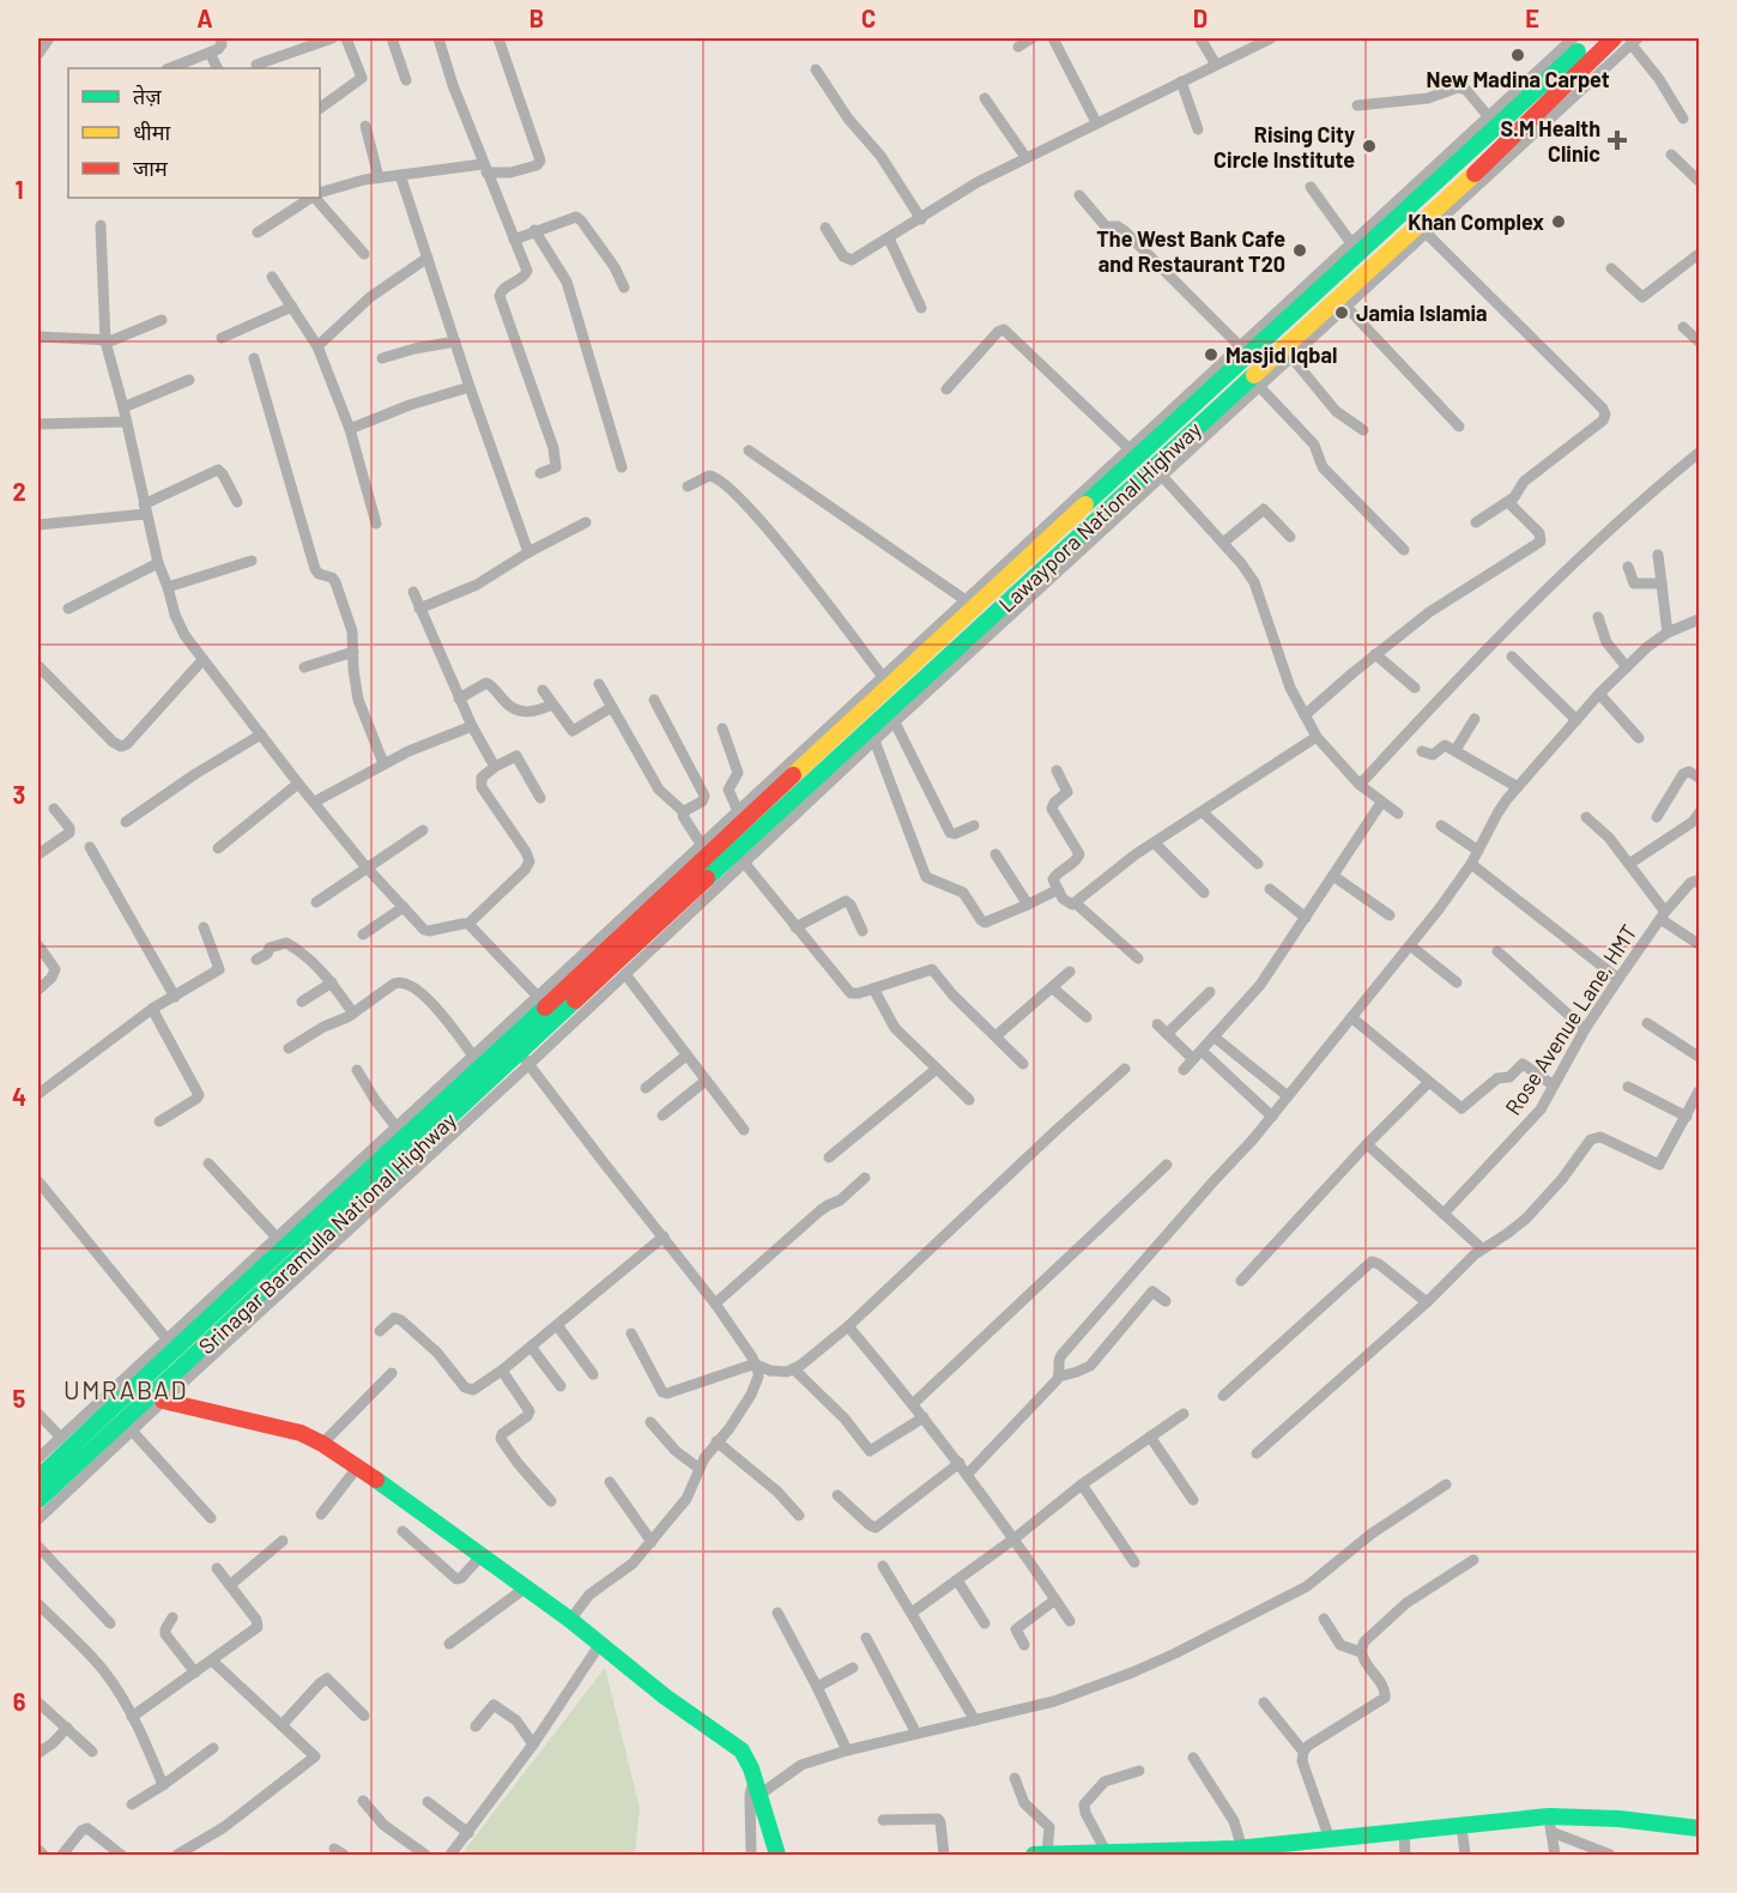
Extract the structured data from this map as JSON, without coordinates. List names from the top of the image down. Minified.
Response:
{"streets":{"main road":["Lawaypora National Highway","Srinagar Baramulla National Highway"],"street":["Rose Avenue Lane, HMT"]},"crossings":[["Lawaypora National Highway","Srinagar Baramulla National Highway"]],"districts":["UMRABAD"],"places":{"other":["New Madina Carpet","Rising City Circle Institute","Khan Complex","The West Bank Cafe and Restaurant T20","Jamia Islamia","Masjid Iqbal"],"health":["S.M Health Clinic"]},"legend":["तेज़","धीमा","जाम"],"grid":{"columns":["A","B","C","D","E"],"rows":["1","2","3","4","5","6"]}}
